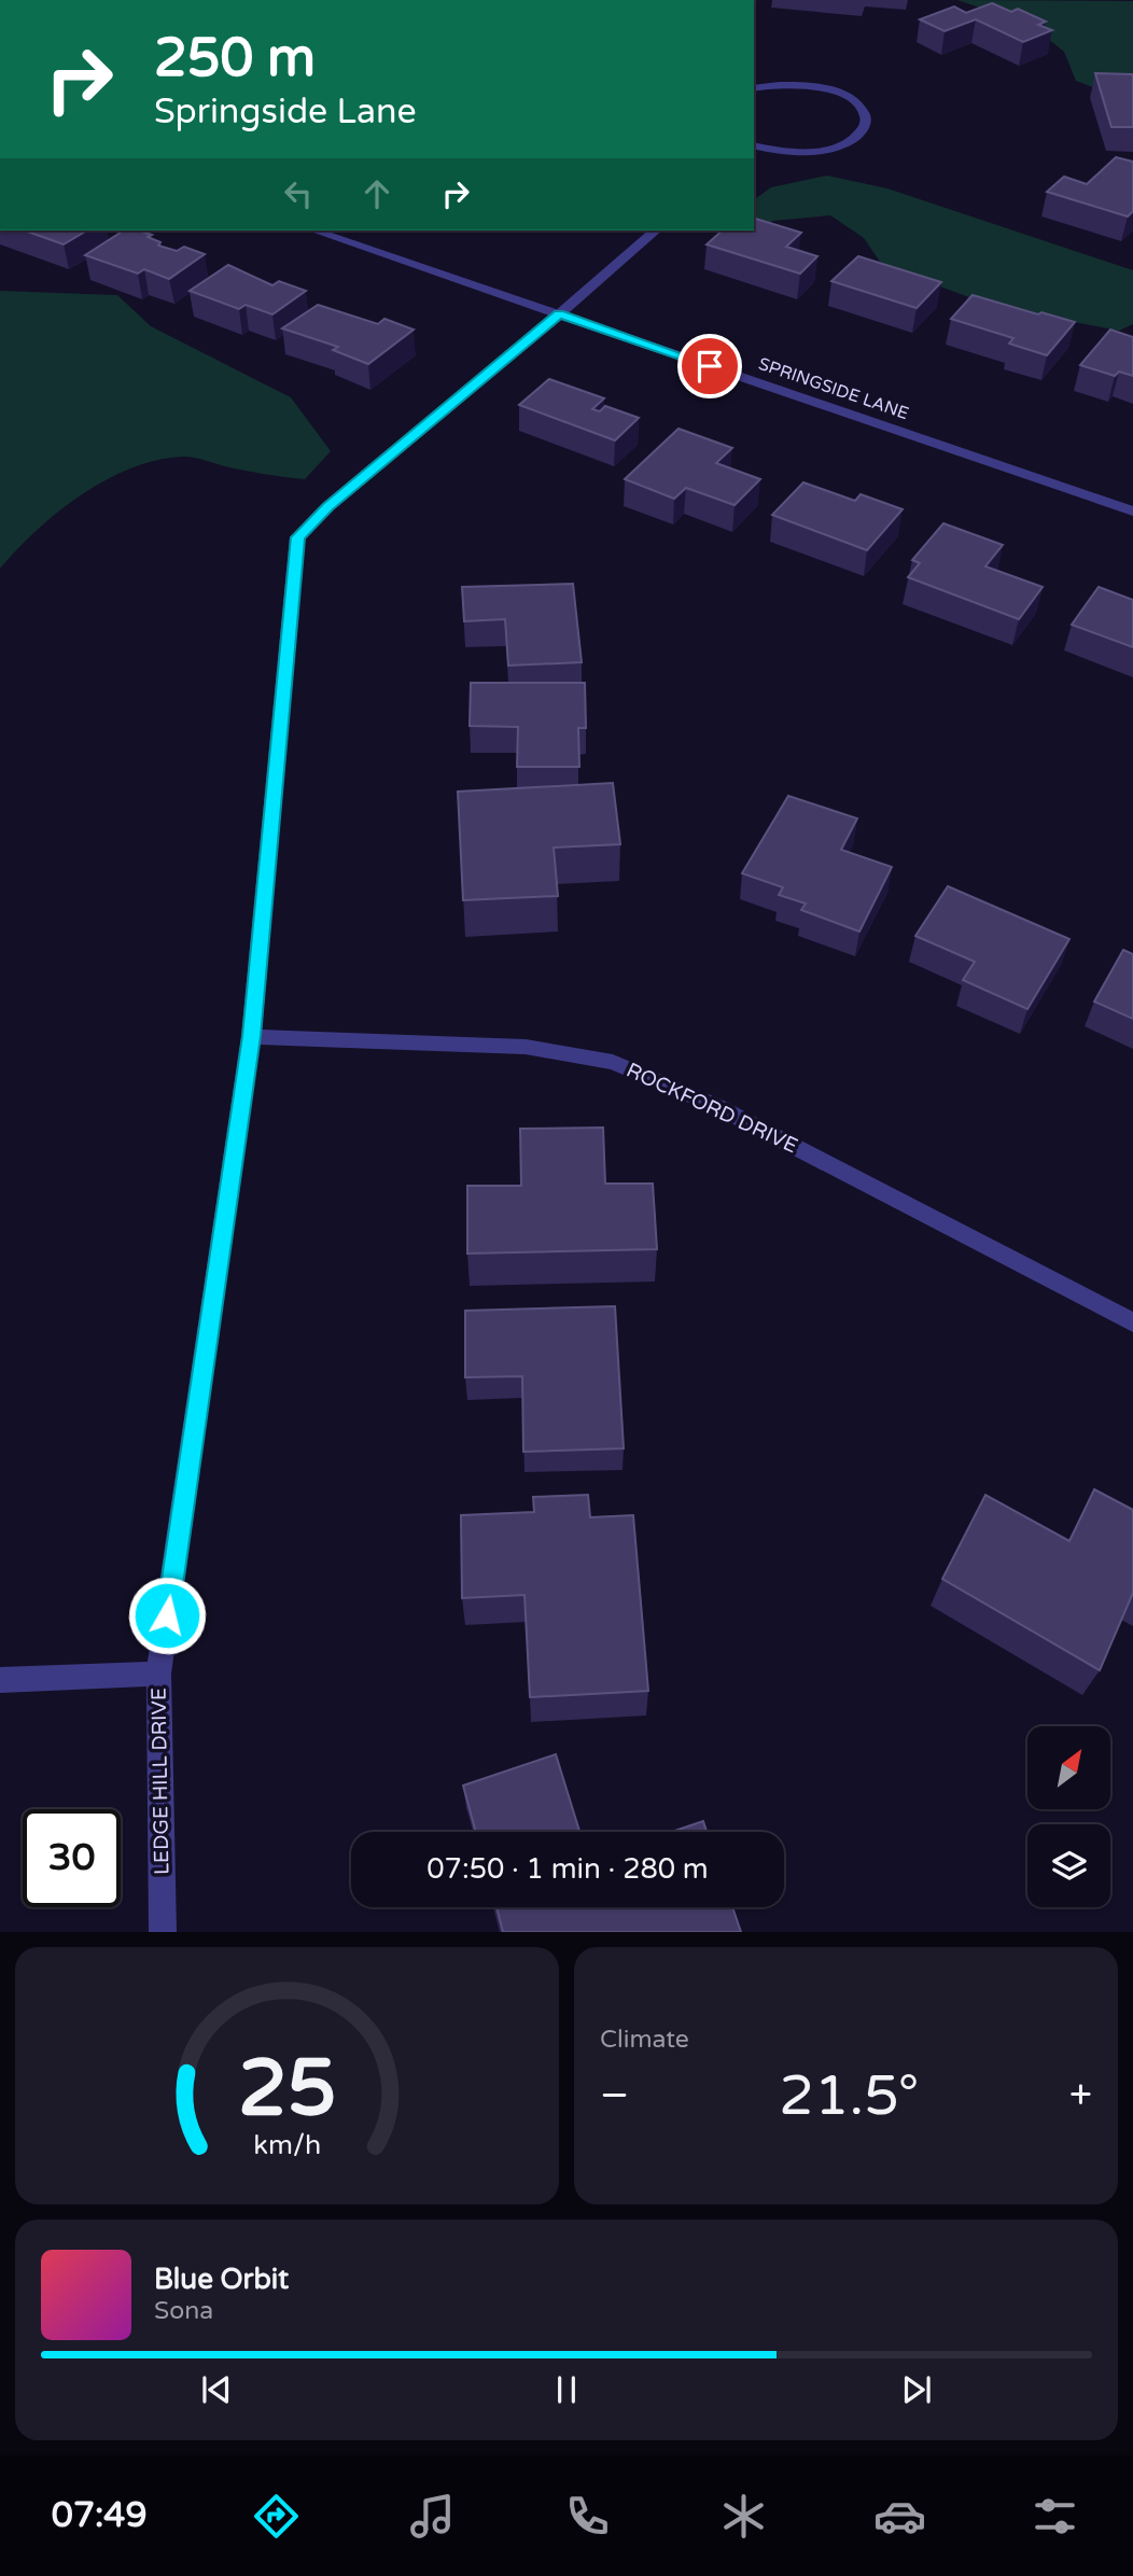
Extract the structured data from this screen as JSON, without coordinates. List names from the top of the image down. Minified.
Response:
{"streets":{"street":["SPRINGSIDE LANE","ROCKFORD DRIVE","LEDGE HILL DRIVE"]},"crossings":[["SPRINGSIDE LANE","LEDGE HILL DRIVE"],["ROCKFORD DRIVE","LEDGE HILL DRIVE"]],"north":"top right","page":{"turn":["250 m","Springside Lane"],"limit":"30","trip":"07:50 · 1 min · 280 m","tile":"Climate","heat":["−","21.5°","+"],"song":["Blue Orbit","Sona"],"tabs":"07:49","gauge":["25","km/h"]}}
